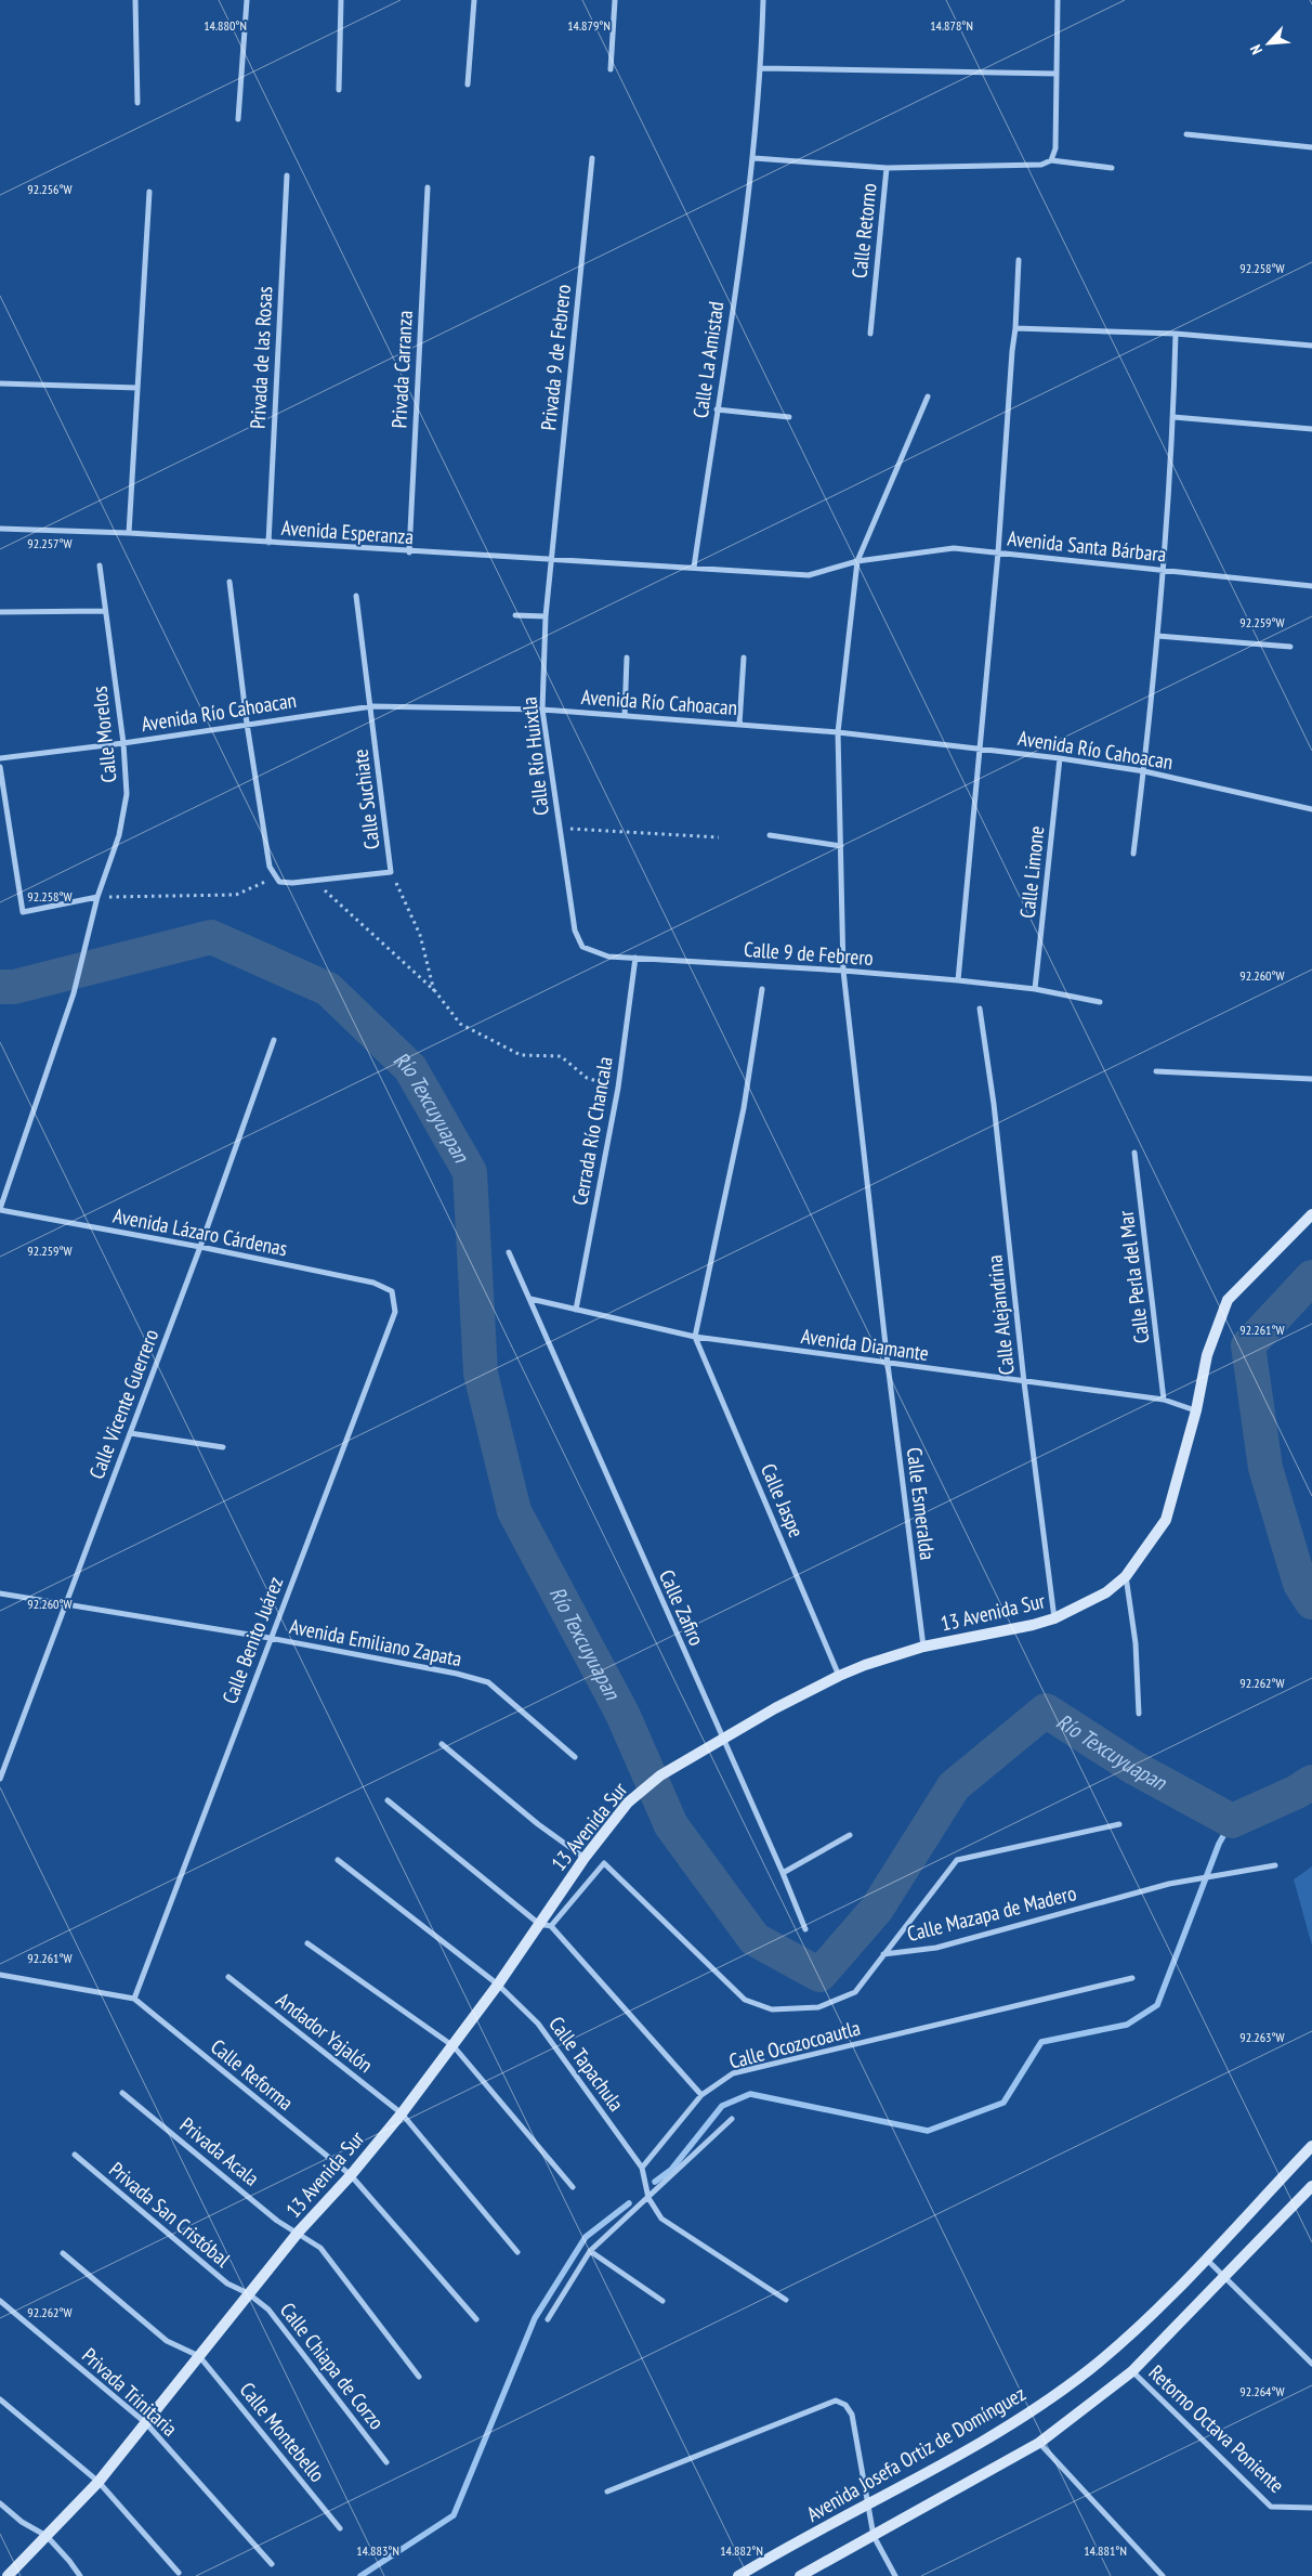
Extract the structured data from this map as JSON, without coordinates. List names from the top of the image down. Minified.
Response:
{"streets":{"street":["Calle Retorno","Privada de las Rosas","Privada 9 de Febrero","Calle La Amistad","Privada Carranza","Avenida Esperanza","Avenida Santa Bárbara","Avenida Río Cahoacan","Calle Morelos","Calle Río Huixtla","Calle Suchiate","Calle Limone","Calle 9 de Febrero","Cerrada Río Chancala","Avenida Lázaro Cárdenas","Calle Perla del Mar","Calle Alejandrina","Avenida Diamante","Calle Vicente Guerrero","Calle Jaspe","Calle Esmeralda","Calle Zafiro","13 Avenida Sur","Calle Benito Juárez","Avenida Emiliano Zapata","Calle Mazapa de Madero","Andador Yajalón","Calle Ocozocoautla","Calle Tapachula","Calle Reforma","Privada Acala","Privada San Cristóbal","Calle Chiapa de Corzo","Privada Trinitaria","Retorno Octava Poniente","Calle Montebello","Avenida Josefa Ortiz de Domínguez"]},"crossings":[["Calle Retorno","Calle La Amistad"],["Privada de las Rosas","Avenida Esperanza"],["Privada 9 de Febrero","Avenida Esperanza"],["Privada 9 de Febrero","Calle Río Huixtla"],["Calle La Amistad","Avenida Esperanza"],["Calle La Amistad","Avenida Santa Bárbara"],["Privada Carranza","Avenida Esperanza"],["Avenida Esperanza","Avenida Santa Bárbara"],["Avenida Esperanza","Calle Río Huixtla"],["Avenida Santa Bárbara","Calle Esmeralda"],["Avenida Río Cahoacan","Calle Morelos"],["Avenida Río Cahoacan","Calle Río Huixtla"],["Avenida Río Cahoacan","Calle Suchiate"],["Avenida Río Cahoacan","Calle Limone"],["Avenida Río Cahoacan","Calle Esmeralda"],["Calle Morelos","Avenida Lázaro Cárdenas"],["Calle Río Huixtla","Calle 9 de Febrero"],["Calle Limone","Calle 9 de Febrero"],["Calle 9 de Febrero","Cerrada Río Chancala"],["Calle 9 de Febrero","Calle Esmeralda"],["Cerrada Río Chancala","Avenida Diamante"],["Avenida Lázaro Cárdenas","Calle Vicente Guerrero"],["Avenida Lázaro Cárdenas","Calle Benito Juárez"],["Calle Perla del Mar","Avenida Diamante"],["Calle Alejandrina","Avenida Diamante"],["Calle Alejandrina","13 Avenida Sur"],["Avenida Diamante","Calle Jaspe"],["Avenida Diamante","Calle Esmeralda"],["Avenida Diamante","Calle Zafiro"],["Avenida Diamante","13 Avenida Sur"],["Calle Vicente Guerrero","Avenida Emiliano Zapata"],["Calle Jaspe","13 Avenida Sur"],["Calle Esmeralda","13 Avenida Sur"],["Calle Zafiro","13 Avenida Sur"],["13 Avenida Sur","Andador Yajalón"],["13 Avenida Sur","Calle Tapachula"],["13 Avenida Sur","Calle Reforma"],["13 Avenida Sur","Privada Acala"],["13 Avenida Sur","Privada San Cristóbal"],["13 Avenida Sur","Calle Chiapa de Corzo"],["13 Avenida Sur","Privada Trinitaria"],["13 Avenida Sur","Calle Montebello"],["Calle Benito Juárez","Avenida Emiliano Zapata"],["Calle Benito Juárez","Calle Reforma"],["Calle Ocozocoautla","Calle Tapachula"],["Privada San Cristóbal","Calle Chiapa de Corzo"]],"water":["Río Texcuyuapan"],"north":"bottom left","coordinates":["14.880°N","14.878°N","14.879°N","92.256°W","92.258°W","92.257°W","92.259°W","92.260°W","92.261°W","92.262°W","92.263°W","92.264°W","14.883°N","14.882°N","14.881°N"]}
